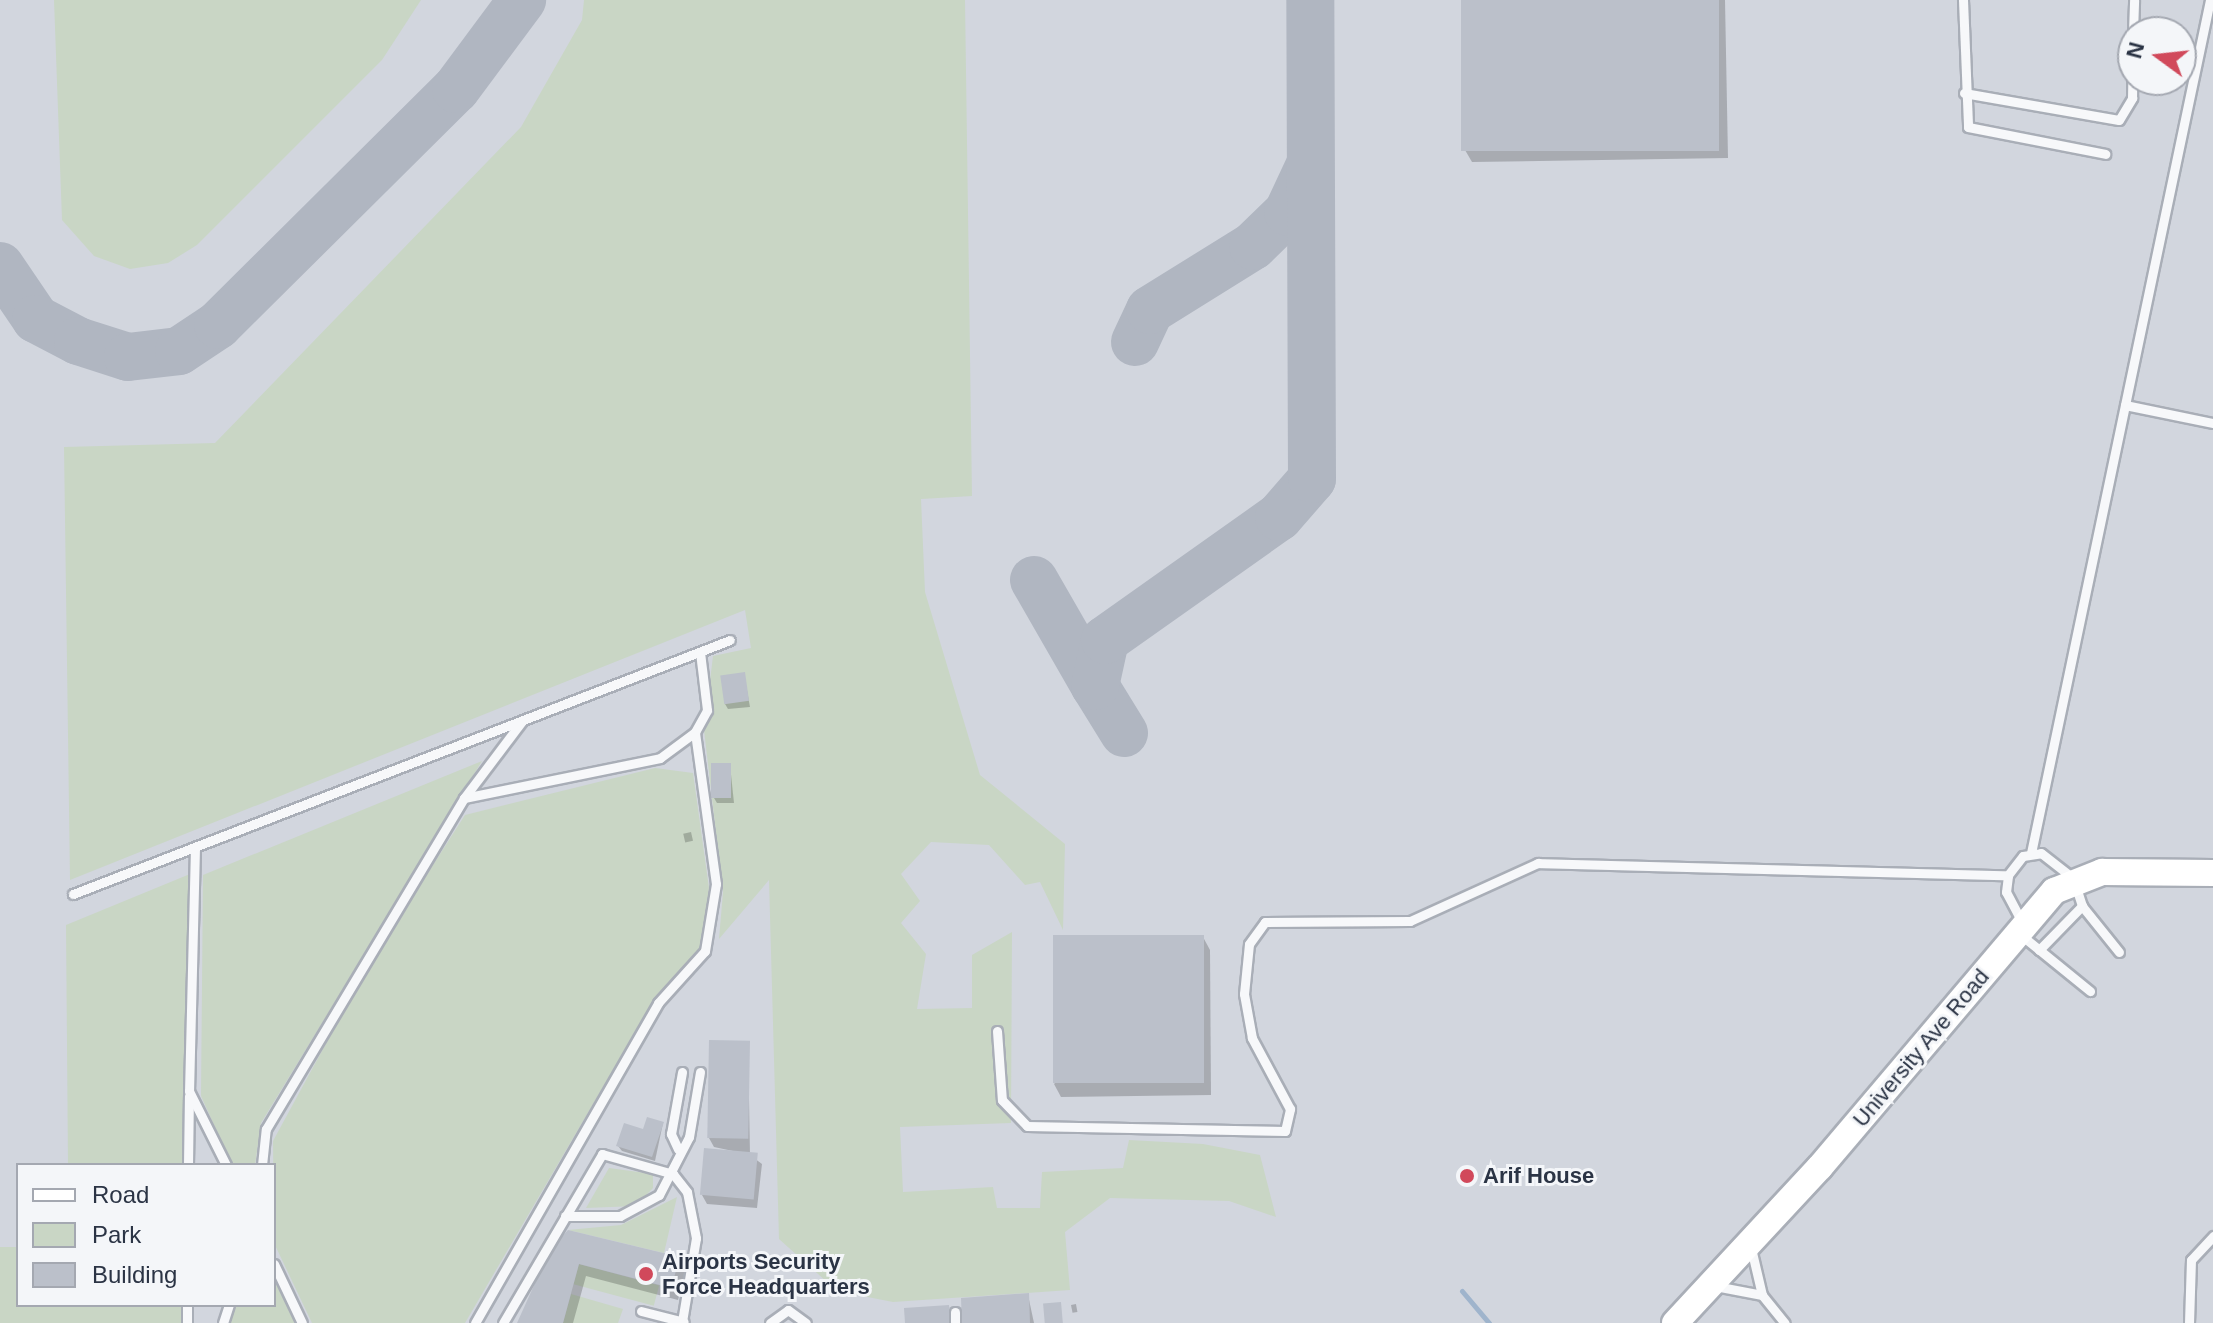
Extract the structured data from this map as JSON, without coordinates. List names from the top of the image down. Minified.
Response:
{"streets":{"street":["University Ave Road"]},"places":["Arif House","Airports Security Force Headquarters"],"legend":["Road","Park","Building"],"north":"left"}
